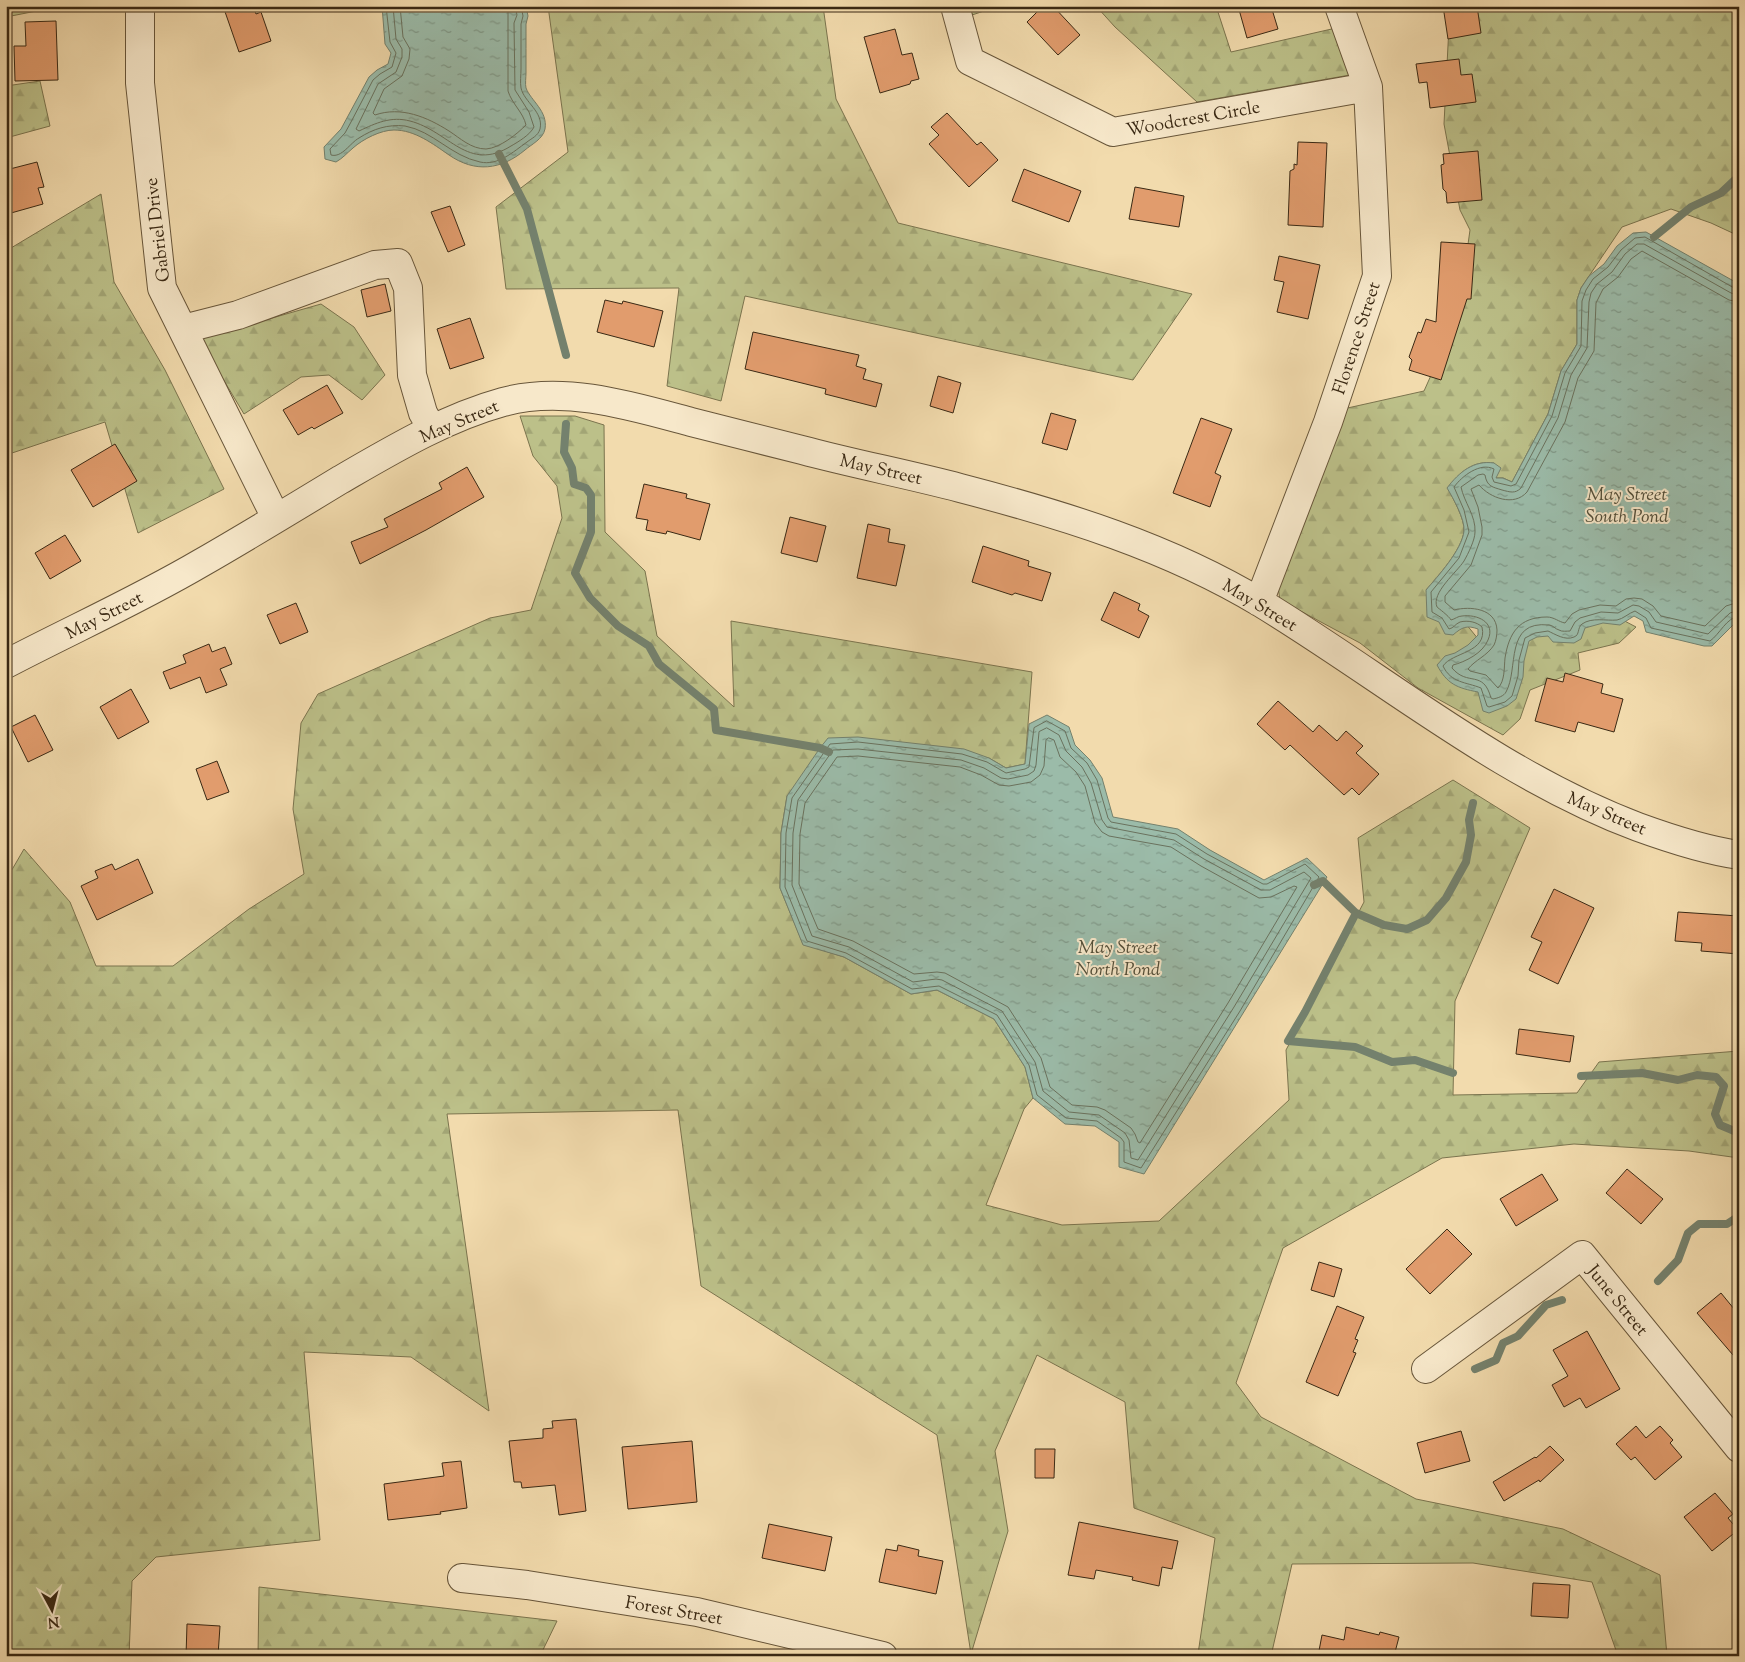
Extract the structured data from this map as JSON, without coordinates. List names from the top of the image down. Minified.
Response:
{"streets":{"street":["Woodcrest Circle","Gabriel Drive","Florence Street","May Street","June Street","Forest Street"]},"crossings":[["Woodcrest Circle","Florence Street"],["Gabriel Drive","May Street"],["Florence Street","May Street"]],"water":["May Street South Pond","May Street North Pond"],"north":"bottom"}
